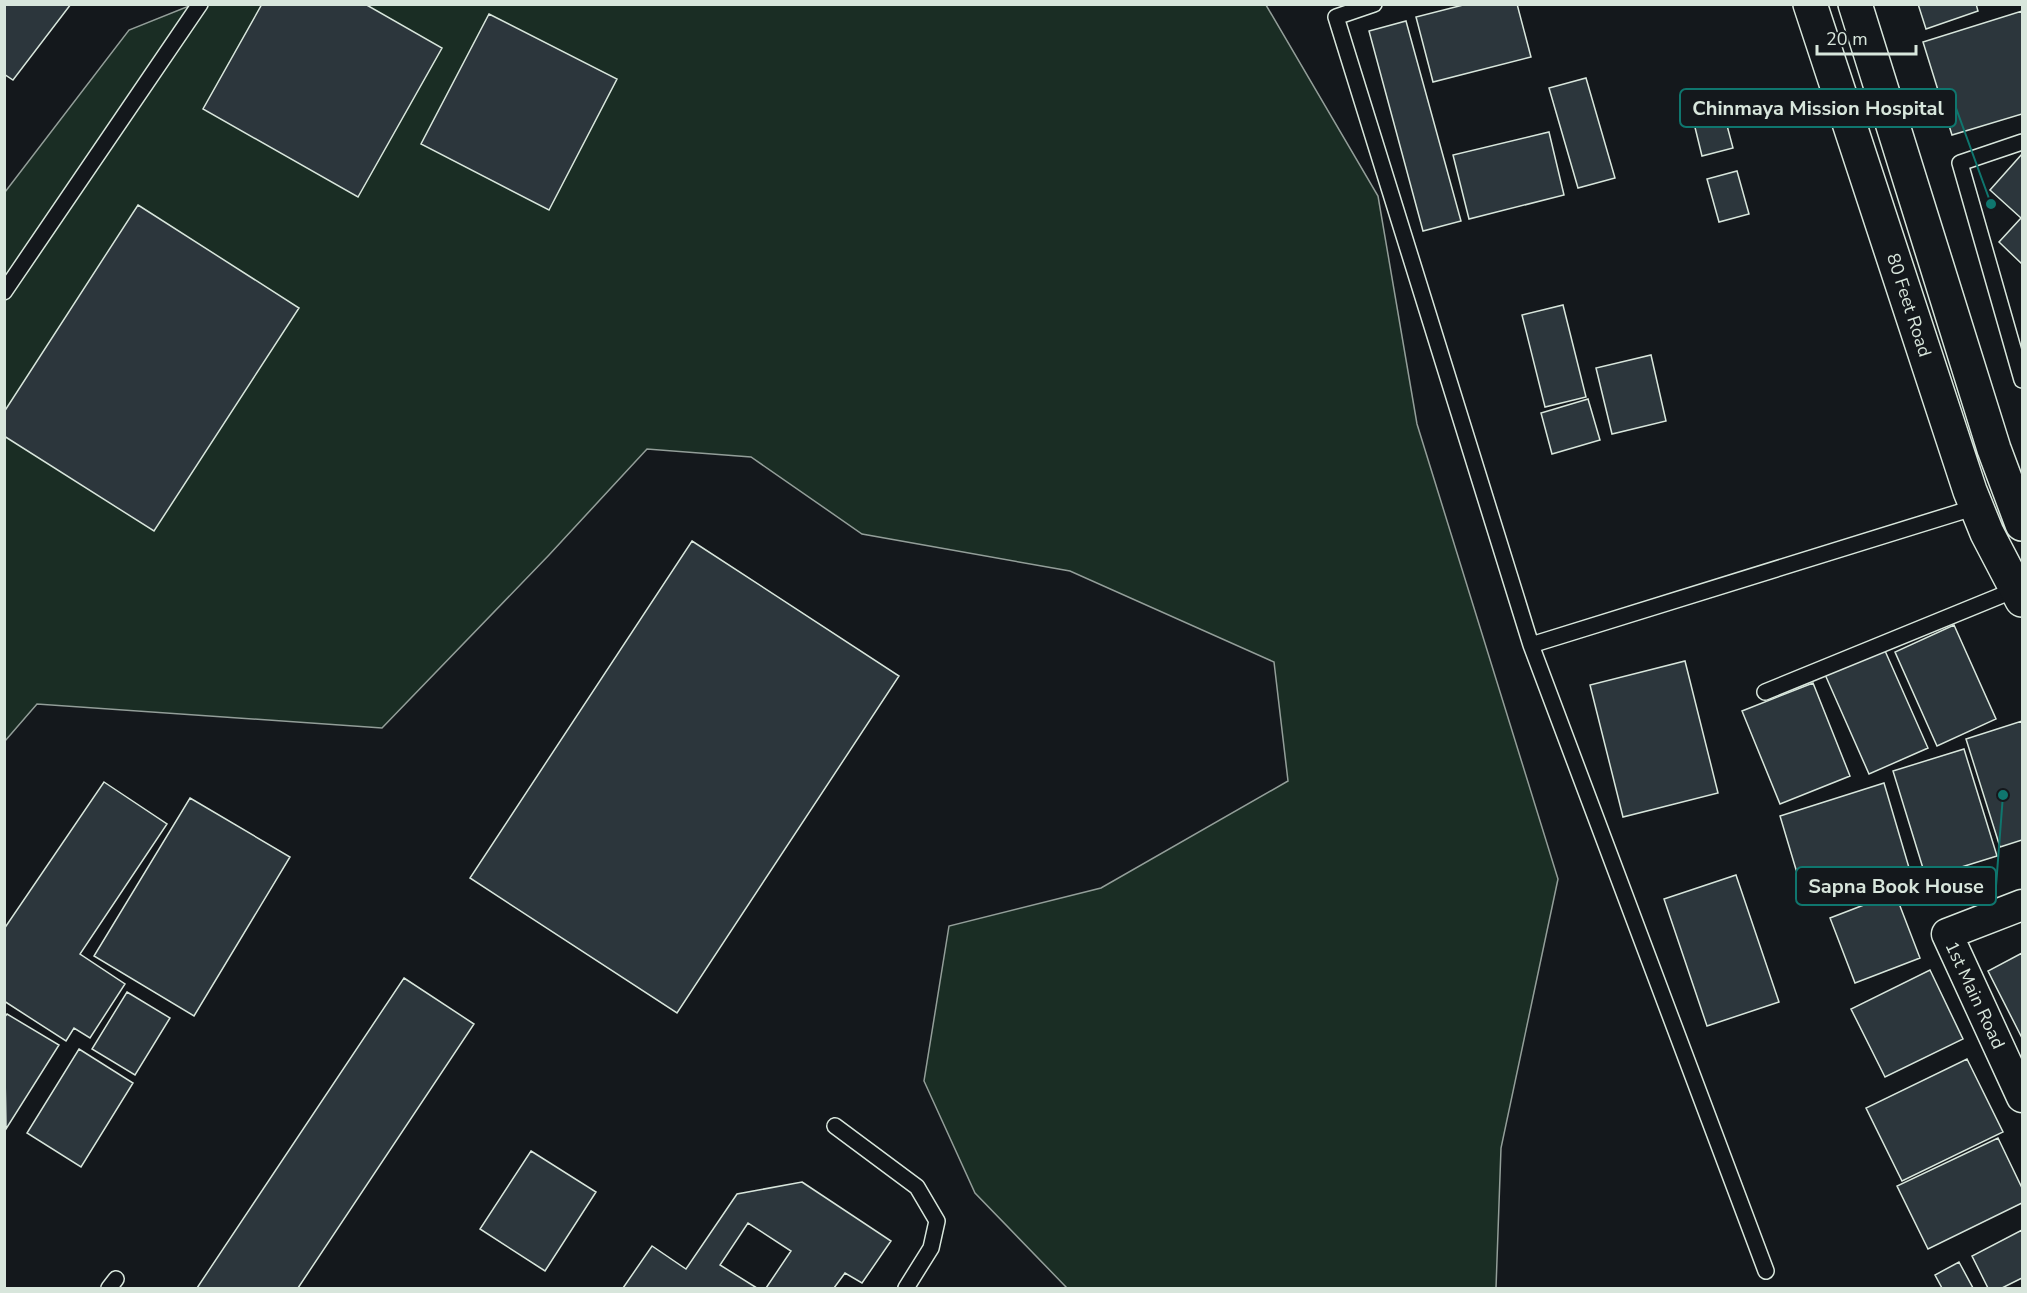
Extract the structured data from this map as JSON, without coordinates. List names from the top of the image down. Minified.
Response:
{"streets":{"main road":["80 Feet Road"],"street":["1st Main Road"]},"places":["Chinmaya Mission Hospital","Sapna Book House"],"scale_bar":"20 m"}
